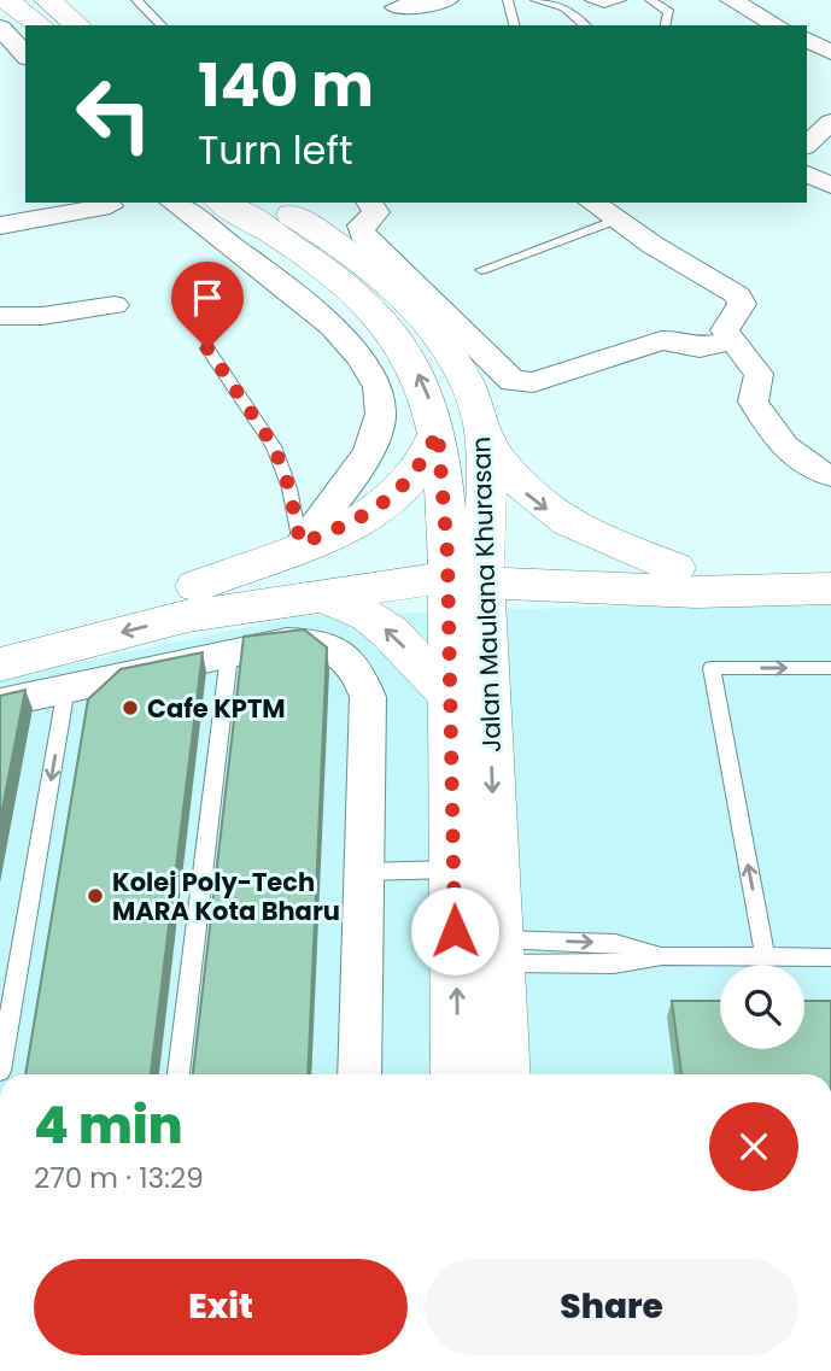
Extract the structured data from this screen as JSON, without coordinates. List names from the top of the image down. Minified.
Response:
{"streets":{"street":["Jalan Maulana Khurasan"]},"places":["Cafe KPTM","Kolej Poly-Tech MARA Kota Bharu"],"page":{"turn":["140 m","Turn left"],"heading":["4 min","270 m · 13:29"],"buttons":["Exit","Share"]}}
